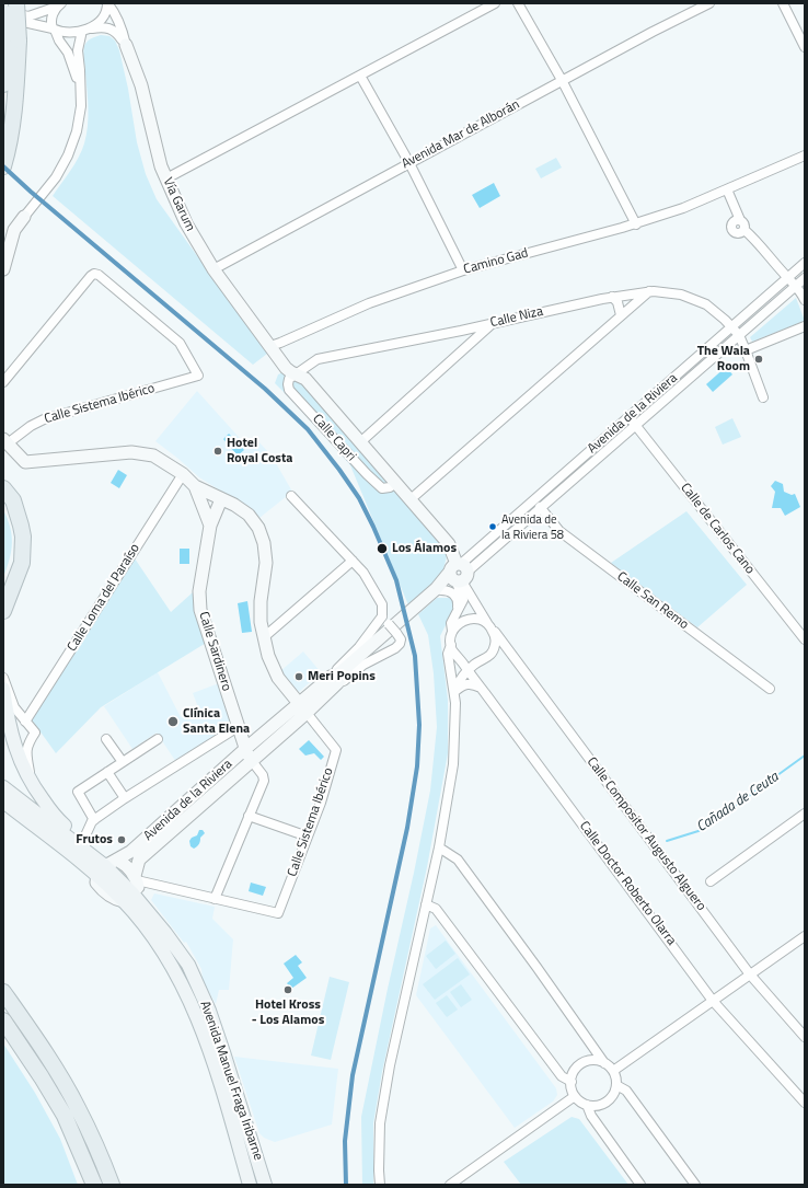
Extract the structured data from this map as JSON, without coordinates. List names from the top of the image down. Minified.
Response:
{"streets":{"main road":["Avenida Manuel Fraga Iribarne"],"street":["Avenida Mar de Alborán","Vía Garum","Camino Gad","Calle Niza","Calle Sistema Ibérico","Avenida de la Riviera","Calle Capri","Calle de Carlos Cano","Calle Loma del Paraíso","Calle San Remo","Calle Sardinero","Calle Compositor Augusto Alguero","Calle Doctor Roberto Olarra"]},"crossings":[["Avenida Mar de Alborán","Vía Garum"],["Vía Garum","Camino Gad"],["Vía Garum","Calle Capri"],["Camino Gad","Calle Capri"],["Calle Niza","Avenida de la Riviera"],["Calle Niza","Calle Capri"],["Calle Sistema Ibérico","Avenida de la Riviera"],["Calle Sistema Ibérico","Calle Loma del Paraíso"],["Calle Sistema Ibérico","Calle Sardinero"],["Avenida de la Riviera","Calle Capri"],["Avenida de la Riviera","Calle de Carlos Cano"],["Avenida de la Riviera","Calle San Remo"],["Avenida de la Riviera","Calle Sardinero"],["Avenida de la Riviera","Calle Compositor Augusto Alguero"],["Avenida de la Riviera","Avenida Manuel Fraga Iribarne"],["Calle Capri","Calle Compositor Augusto Alguero"],["Calle Compositor Augusto Alguero","Calle Doctor Roberto Olarra"]],"water":["Cañada de Ceuta"],"places":["The Wala Room","Hotel Royal Costa","Avenida de la Riviera 58","Los Álamos","Meri Popins","Clínica Santa Elena","Frutos","Hotel Kross - Los Alamos"]}
